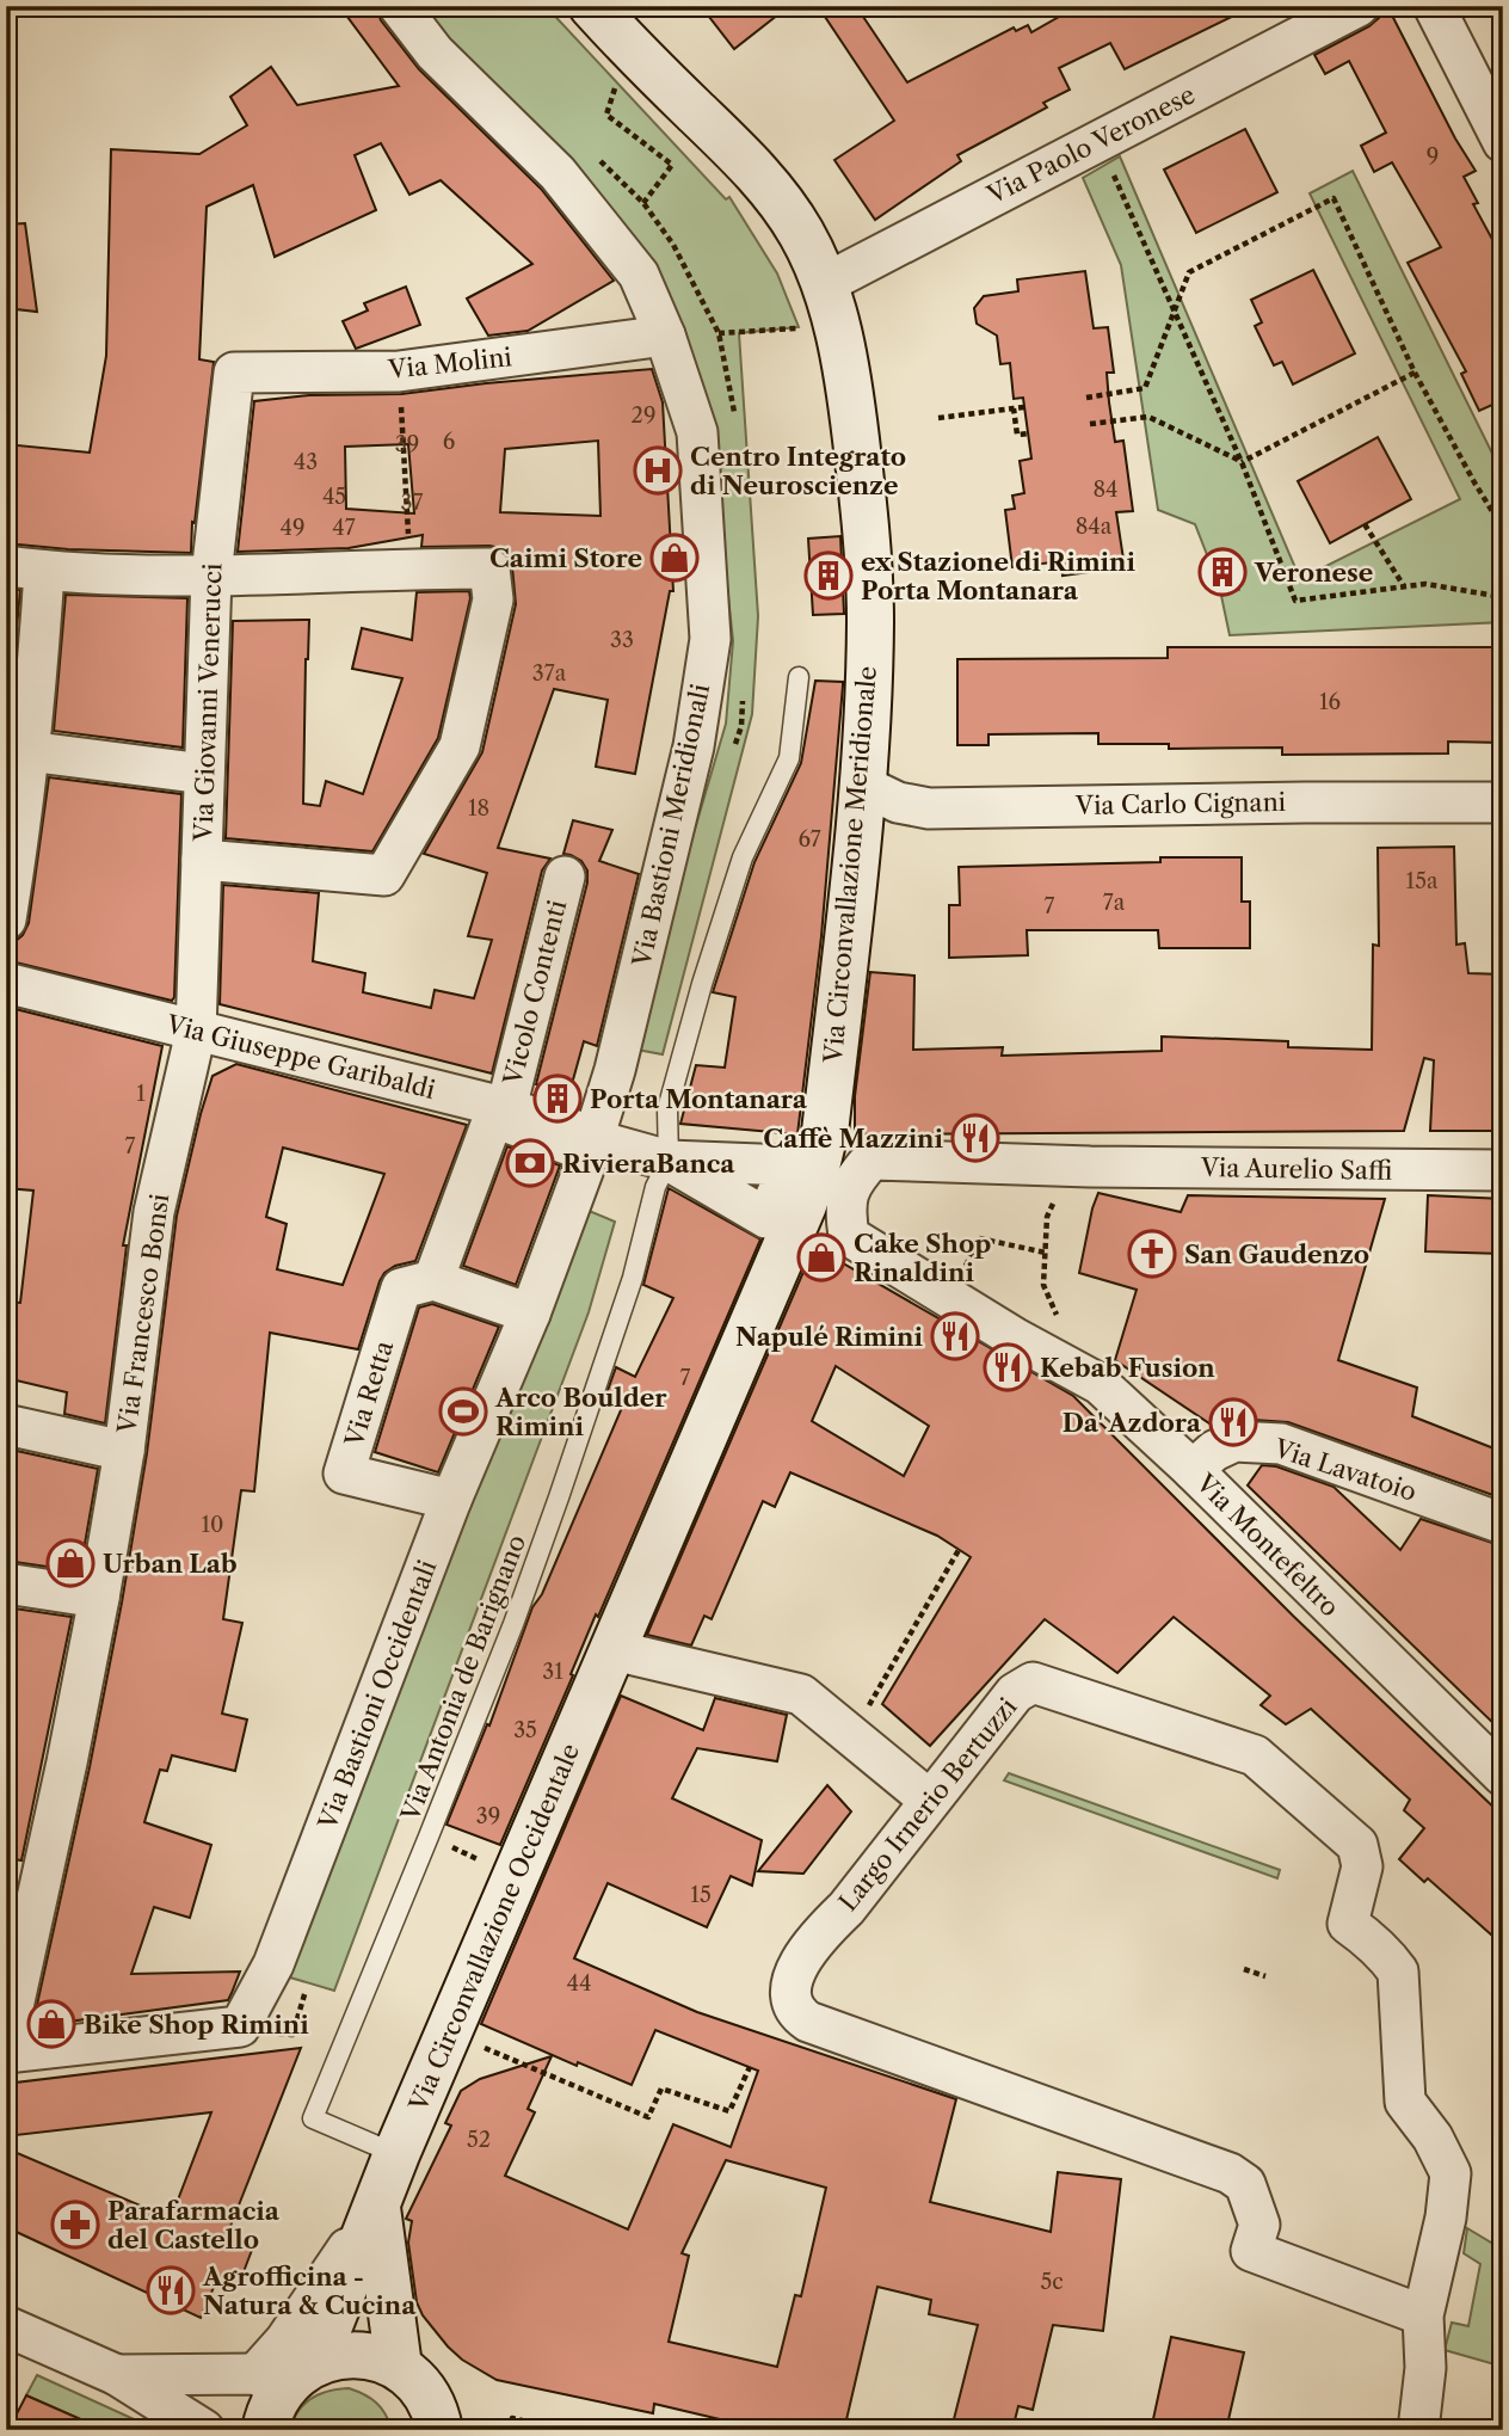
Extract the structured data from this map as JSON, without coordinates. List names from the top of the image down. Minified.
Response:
{"streets":{"street":["Via Paolo Veronese","Via Molini","Via Giovanni Venerucci","Via Carlo Cignani","Via Bastioni Meridionali","Via Circonvallazione Meridionale","Vicolo Contenti","Via Giuseppe Garibaldi","Via Aurelio Saffi","Via Francesco Bonsi","Via Retta","Via Lavatoio","Via Montefeltro","Via Bastioni Occidentali","Largo Irnerio Bertuzzi","Via Circonvallazione Occidentale"],"lane":["Via Antonia de Barignano"]},"crossings":[["Via Paolo Veronese","Via Circonvallazione Meridionale"],["Via Molini","Via Giovanni Venerucci"],["Via Molini","Via Bastioni Meridionali"],["Via Giovanni Venerucci","Via Giuseppe Garibaldi"],["Via Giovanni Venerucci","Via Francesco Bonsi"],["Via Carlo Cignani","Via Circonvallazione Meridionale"],["Via Bastioni Meridionali","Via Giuseppe Garibaldi"],["Via Bastioni Meridionali","Via Bastioni Occidentali"],["Via Circonvallazione Meridionale","Via Circonvallazione Occidentale"],["Vicolo Contenti","Via Giuseppe Garibaldi"],["Via Giuseppe Garibaldi","Via Francesco Bonsi"],["Via Giuseppe Garibaldi","Via Antonia de Barignano"],["Via Giuseppe Garibaldi","Via Bastioni Occidentali"],["Via Aurelio Saffi","Via Montefeltro"],["Via Retta","Via Bastioni Occidentali"],["Via Lavatoio","Via Montefeltro"],["Via Antonia de Barignano","Via Circonvallazione Occidentale"]],"places":{"hospital":["Centro Integrato di Neuroscienze"],"shop":["Caimi Store","Cake Shop Rinaldini","Urban Lab","Bike Shop Rimini"],"building":["Veronese","ex Stazione di Rimini Porta Montanara","Porta Montanara"],"restaurant":["Caffè Mazzini","Napulé Rimini","Kebab Fusion","Da' Azdora","Agrofficina - Natura & Cucina"],"bank":["RivieraBanca"],"church":["San Gaudenzo"],"sports":["Arco Boulder Rimini"],"pharmacy":["Parafarmacia del Castello"]},"house_numbers":["9","29","6","39","43","84","45","37","84a","49","47","33","37a","16","18","67","15a","7a","7","1","7","7","10","31","35","39","15","44","52","5c"]}
